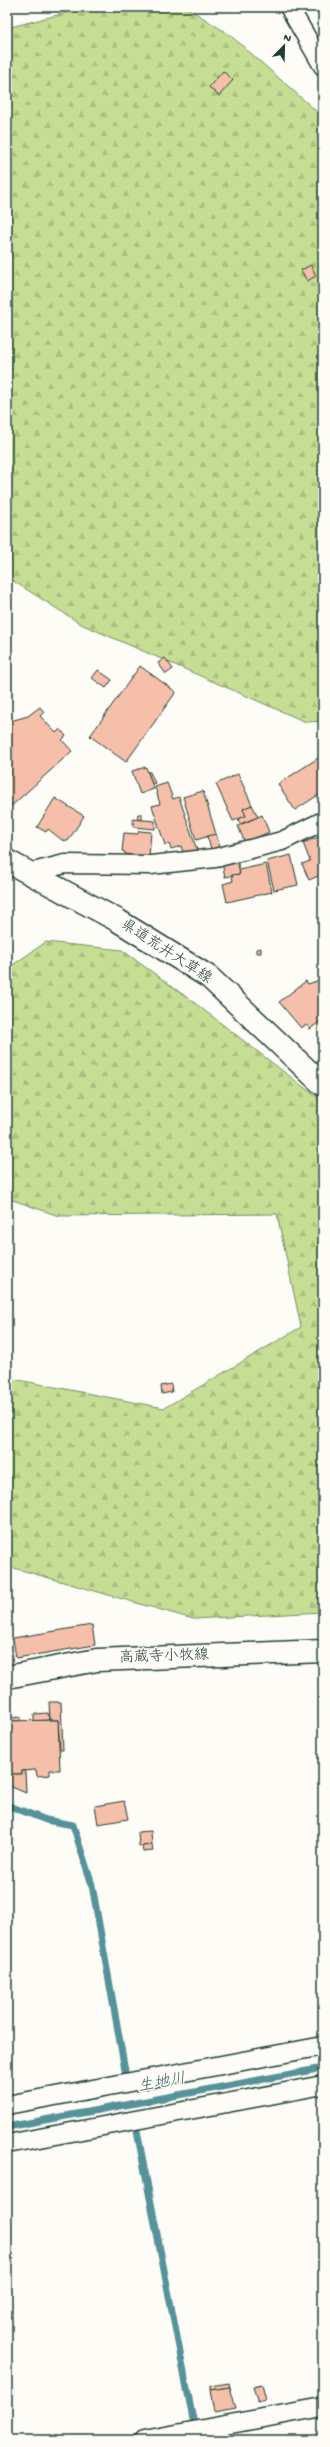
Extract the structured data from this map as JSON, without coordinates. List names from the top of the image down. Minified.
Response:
{"streets":{"main road":["県道荒井大草線","高蔵寺小牧線"]},"water":["生地川"],"north":"top right"}
